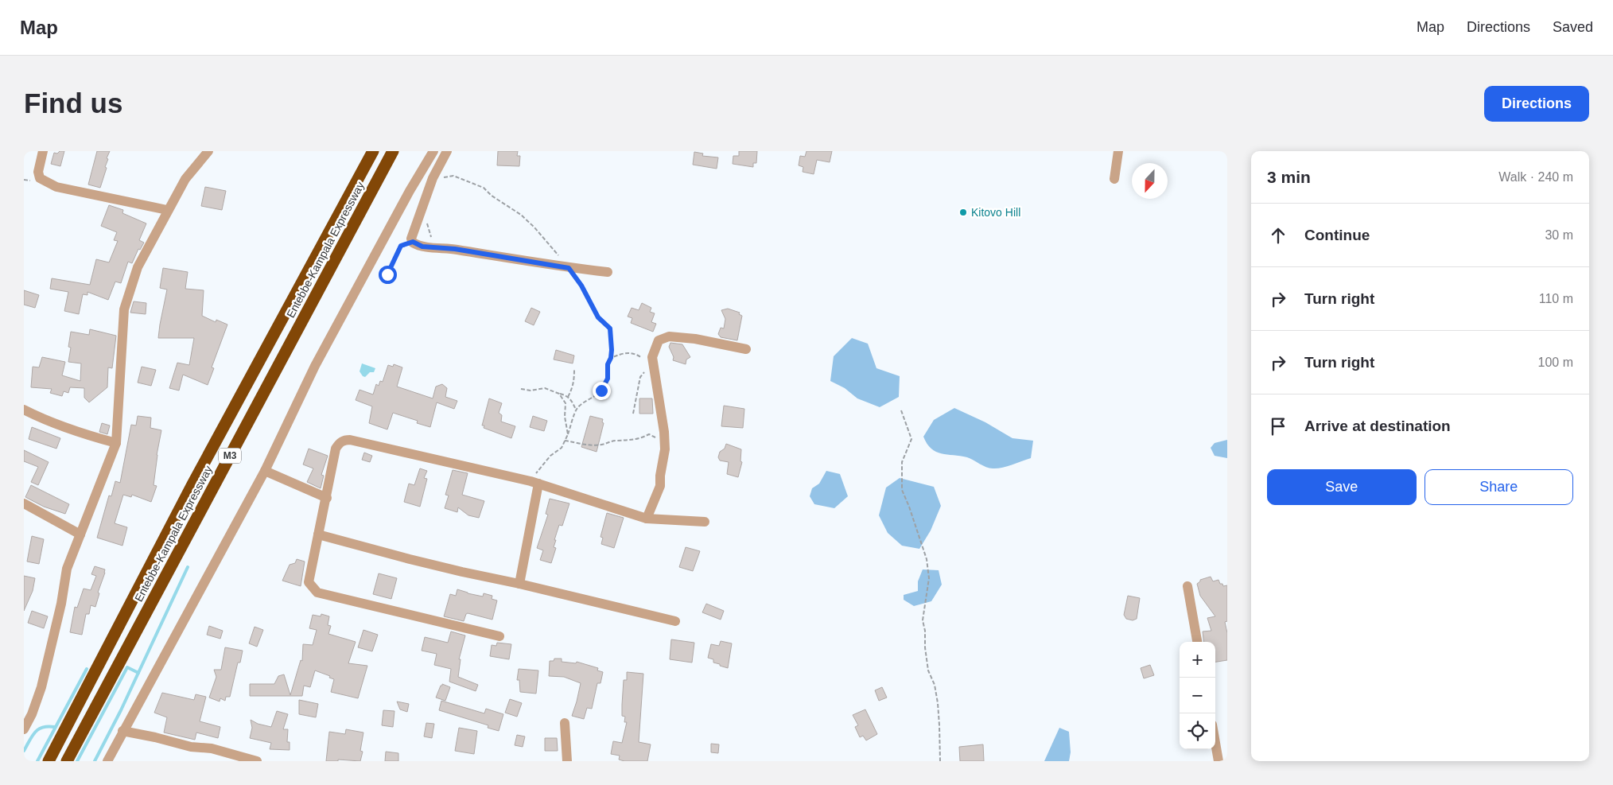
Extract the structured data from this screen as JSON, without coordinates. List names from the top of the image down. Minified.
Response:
{"streets":{"highway":["Entebbe-Kampala Expressway","M3"]},"places":["Kitovo Hill"],"north":"bottom","page":{"header":"Map","nav":["Map","Directions","Saved"],"buttons":["Directions",["Save","Share"]],"title":"Find us","heading":["3 min","Walk · 240 m"],"list":[["Continue","30 m"],["Turn right","110 m"],["Turn right","100 m"],"Arrive at destination"],"map_buttons":["+","−"]}}
